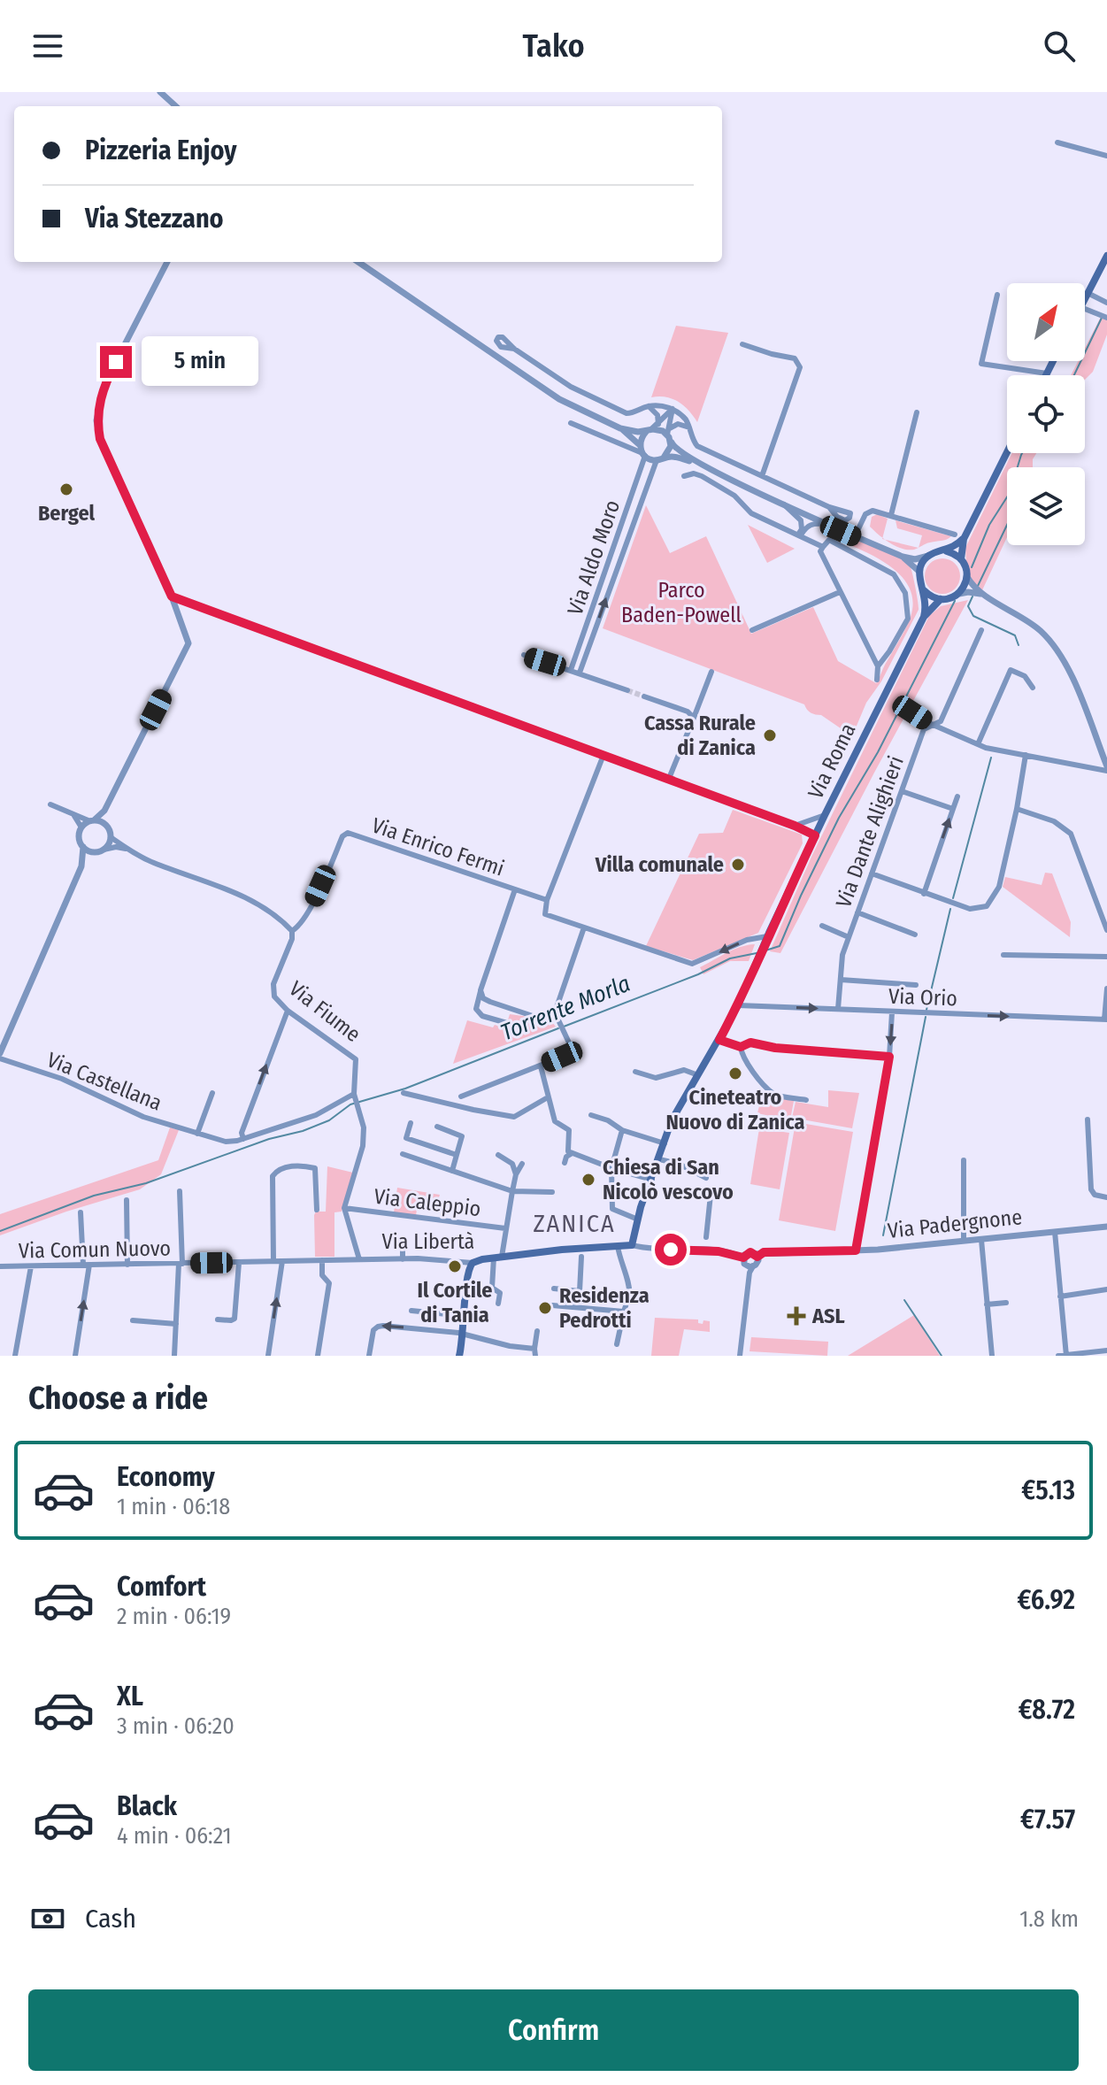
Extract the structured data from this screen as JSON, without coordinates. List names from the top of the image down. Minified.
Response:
{"streets":{"main road":["Via Roma","Via Libertà"],"street":["Via Aldo Moro","Via Dante Alighieri","Via Enrico Fermi","Via Orio","Via Fiume","Via Castellana","Via Caleppio","Via Padergnone","Via Comun Nuovo"]},"crossings":[["Via Roma","Via Orio"],["Via Roma","Via Libertà"],["Via Dante Alighieri","Via Orio"],["Via Enrico Fermi","Via Fiume"],["Via Fiume","Via Castellana"],["Via Fiume","Via Caleppio"],["Via Padergnone","Via Libertà"],["Via Libertà","Via Comun Nuovo"]],"districts":["ZANICA"],"water":["Torrente Morla"],"parks":["Parco Baden-Powell"],"places":{"other":["Bergel","Cassa Rurale di Zanica","Villa comunale","Cineteatro Nuovo di Zanica","Chiesa di San Nicolò vescovo","Il Cortile di Tania","Residenza Pedrotti"],"health":["ASL"]},"north":"top right","page":{"header":"Tako","banner":["Pizzeria Enjoy","Via Stezzano"],"bubble":"5 min","heading":"Choose a ride","list":[{"name":"Economy","note":"1 min · 06:18","value":"€5.13"},{"name":"Comfort","note":"2 min · 06:19","value":"€6.92"},{"name":"XL","note":"3 min · 06:20","value":"€8.72"},{"name":"Black","note":"4 min · 06:21","value":"€7.57"}],"pay":["Cash","1.8 km"],"buttons":"Confirm"}}
